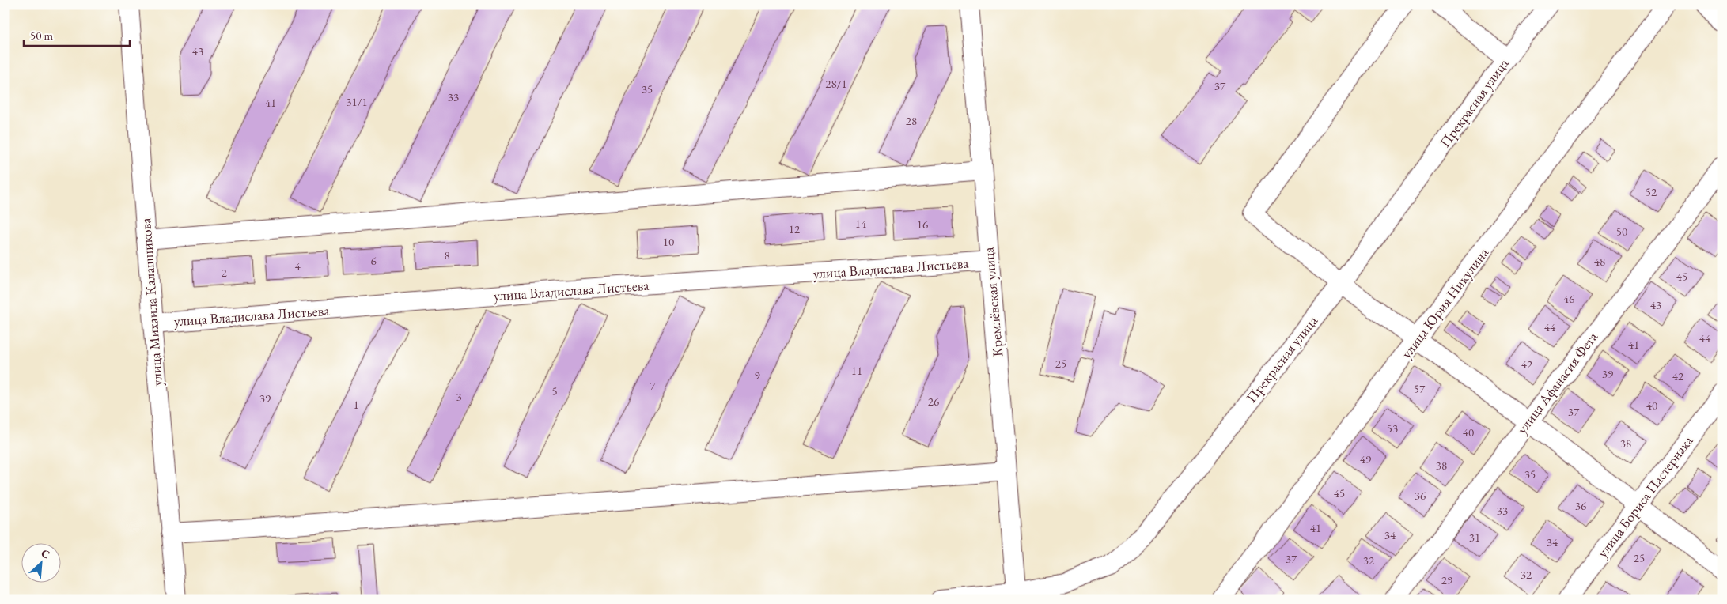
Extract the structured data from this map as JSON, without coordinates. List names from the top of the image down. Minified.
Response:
{"streets":{"street":["Прекрасная улица","улица Владислава Листьева","улица Михаила Калашникова","Кремлёвская улица","улица Юрия Никулина","улица Афанасия Фета","улица Бориса Пастернака"]},"crossings":[["Прекрасная улица","Кремлёвская улица"],["улица Владислава Листьева","улица Михаила Калашникова"],["улица Владислава Листьева","Кремлёвская улица"]],"house_numbers":["43","28/1","37","35","33","31/1","41","28","52","14","16","12","50","10","8","6","48","4","2","45","46","43","44","44","41","25","42","11","39","9","42","7","57","5","3","39","26","1","40","37","53","40","38","49","38","35","45","36","36","33","41","34","31","34","25","37","32","32","29"],"scale_bar":"50 m","north":"top right"}
